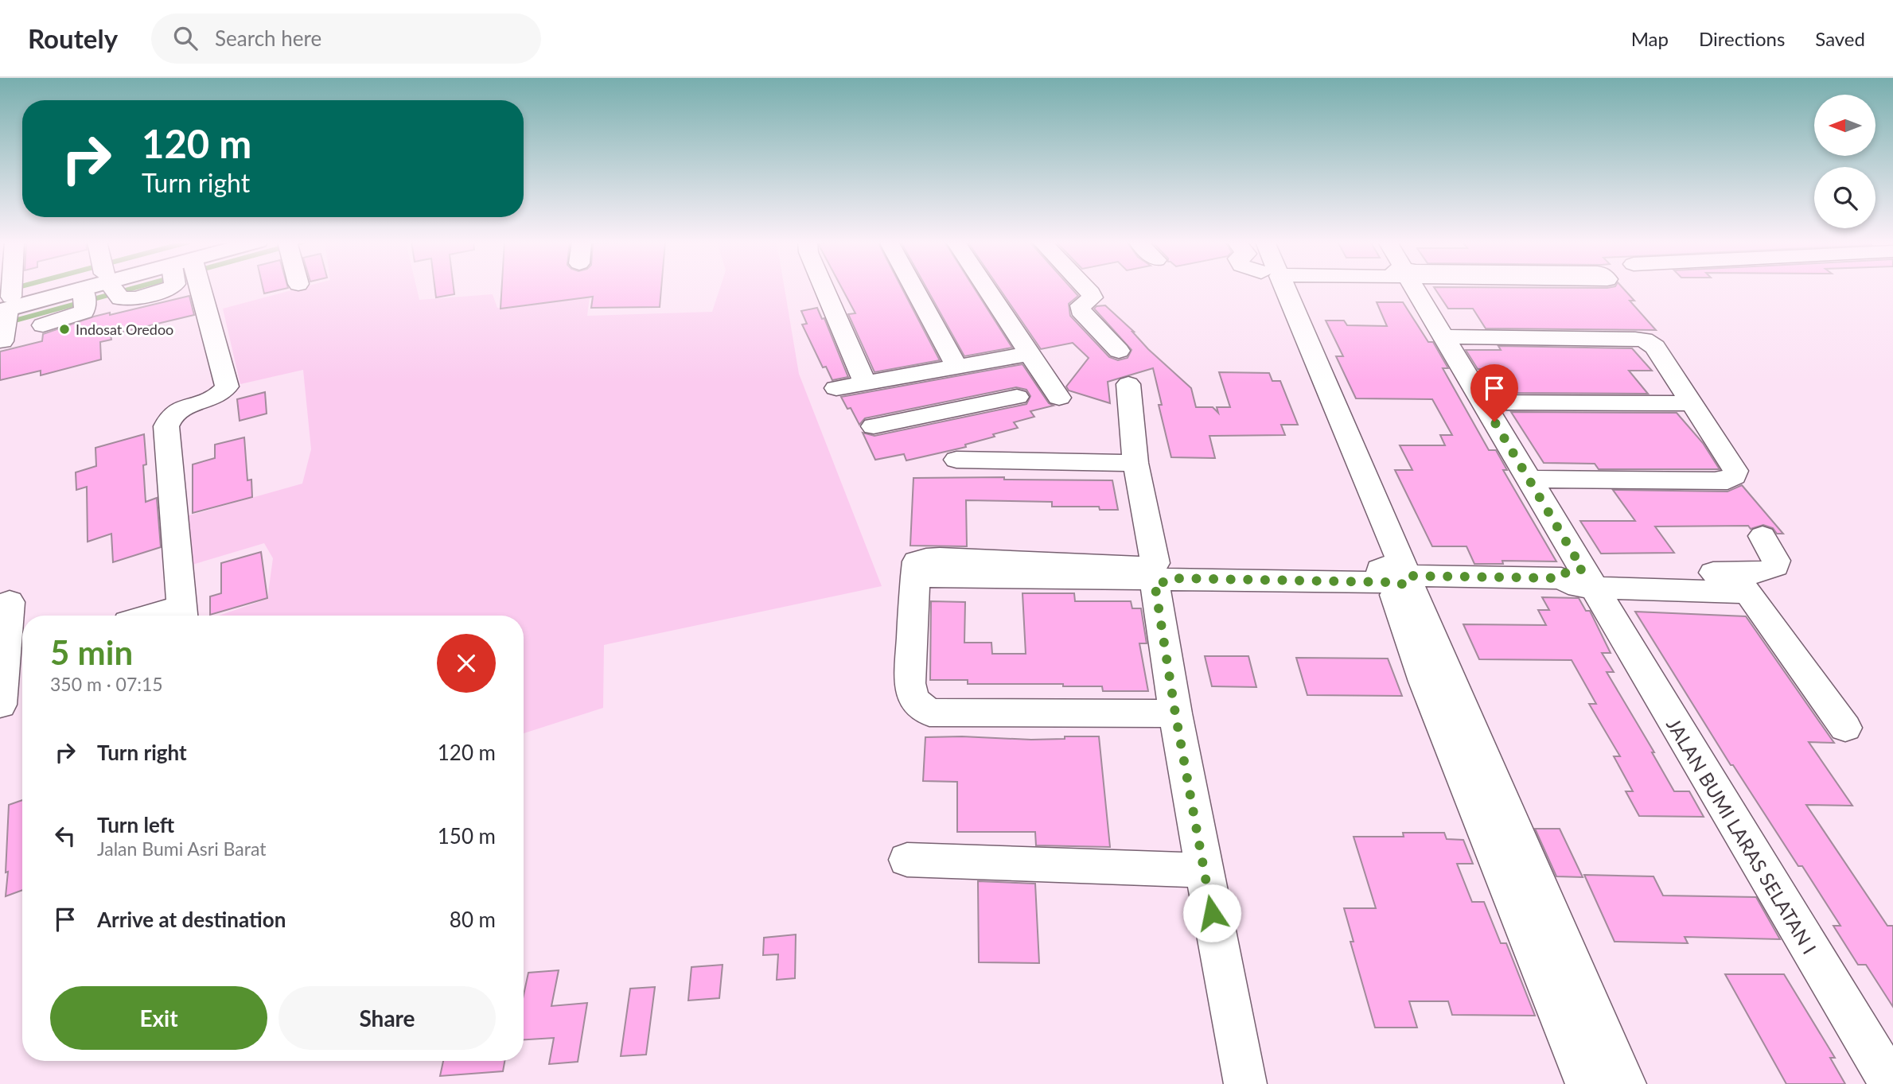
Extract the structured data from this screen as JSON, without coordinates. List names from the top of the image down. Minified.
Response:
{"streets":{"street":["JALAN BUMI LARAS SELATAN I"]},"places":["Indosat Oredoo"],"north":"left","page":{"header":"Routely","search":"Search here","nav":["Map","Directions","Saved"],"turn":["120 m","Turn right"],"heading":["5 min","350 m · 07:15"],"list":[{"name":"Turn right","value":"120 m"},{"name":"Turn left","note":"Jalan Bumi Asri Barat","value":"150 m"},{"name":"Arrive at destination","value":"80 m"}],"buttons":["Exit","Share"]}}
